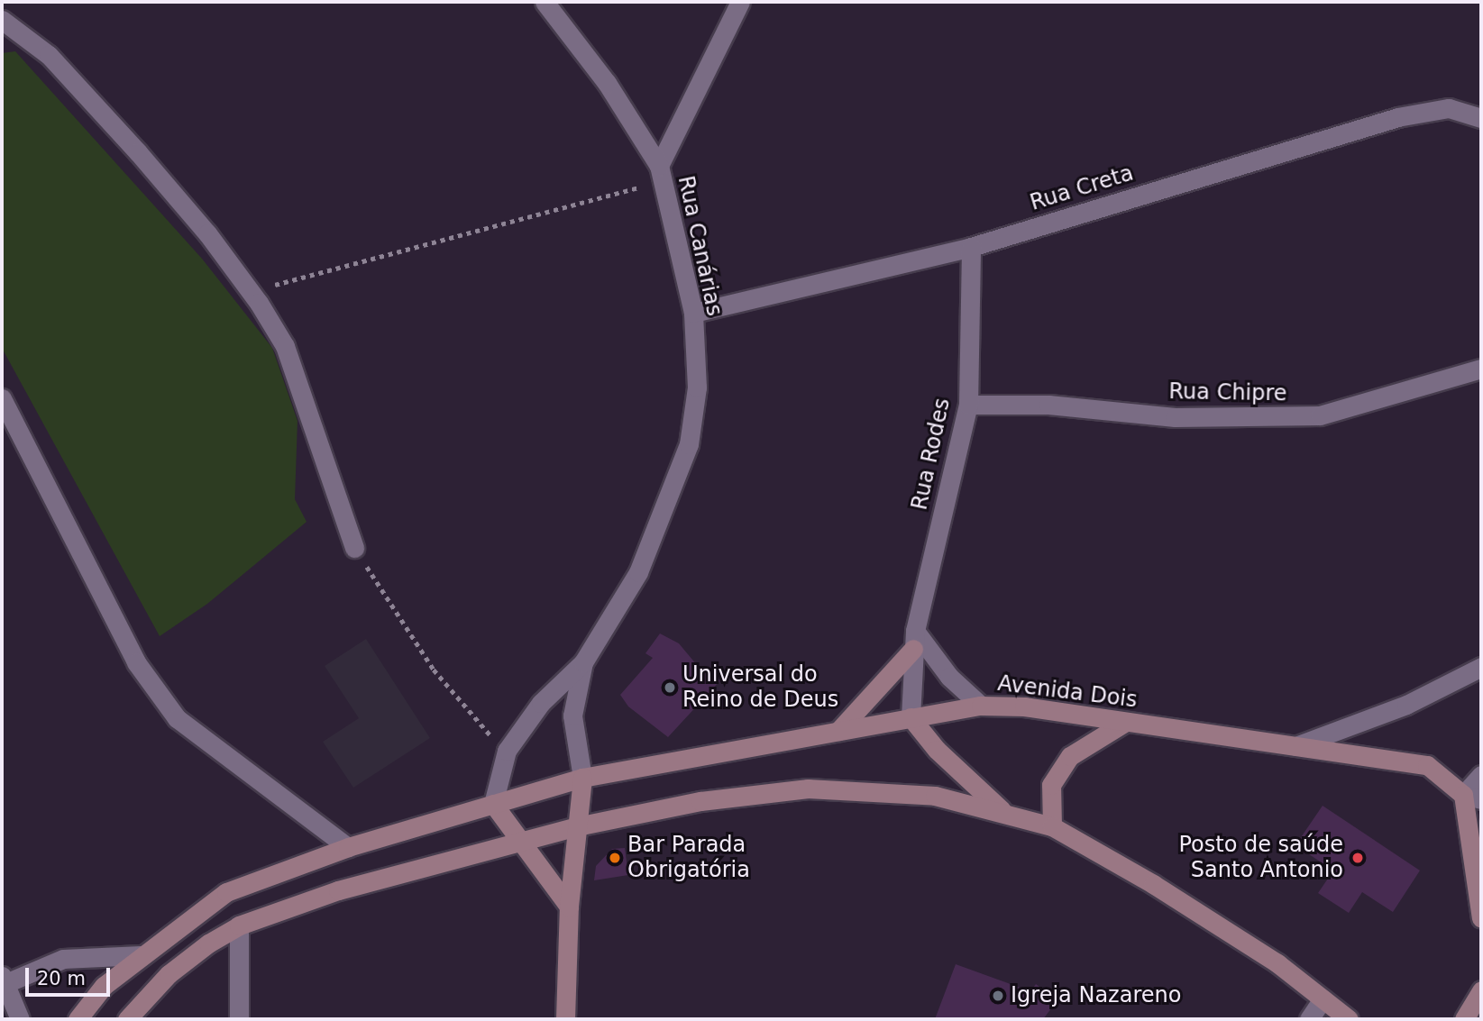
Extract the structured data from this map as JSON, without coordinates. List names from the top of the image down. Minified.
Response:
{"streets":{"main road":["Avenida Dois"],"street":["Rua Creta","Rua Canárias","Rua Chipre","Rua Rodes"]},"crossings":[["Rua Creta","Rua Canárias"],["Rua Creta","Rua Rodes"],["Rua Canárias","Avenida Dois"],["Rua Chipre","Rua Rodes"],["Rua Rodes","Avenida Dois"]],"places":["Universal do Reino de Deus","Bar Parada Obrigatória","Posto de saúde Santo Antonio","Igreja Nazareno"],"scale_bar":"20 m"}
